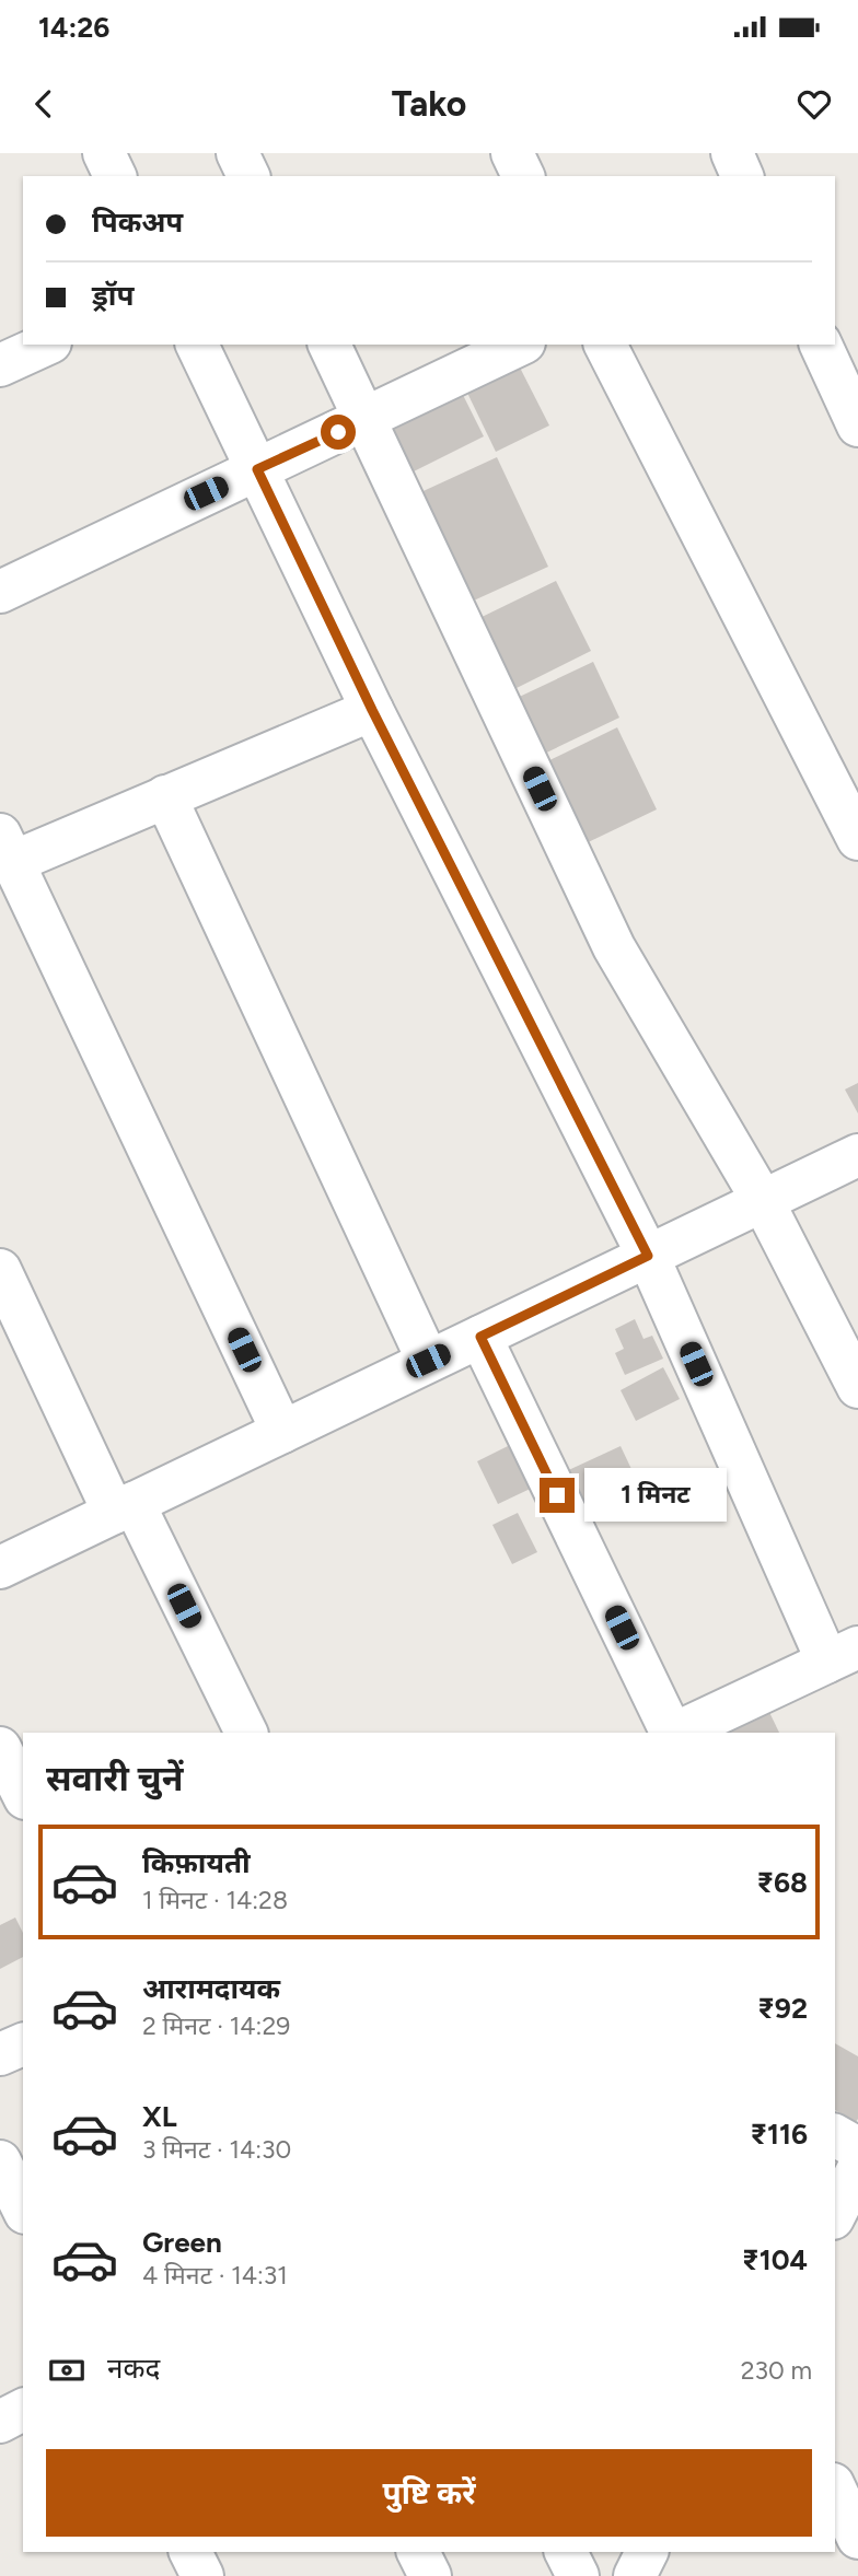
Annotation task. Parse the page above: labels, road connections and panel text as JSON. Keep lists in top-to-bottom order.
{
  "page": {
    "status": "14:26",
    "header": "Tako",
    "banner": ["पिकअप", "ड्रॉप"],
    "bubble": "1 मिनट",
    "heading": "सवारी चुनें",
    "list": [
      {
        "name": "किफ़ायती",
        "note": "1 मिनट · 14:28",
        "value": "₹68"
      },
      {
        "name": "आरामदायक",
        "note": "2 मिनट · 14:29",
        "value": "₹92"
      },
      {
        "name": "XL",
        "note": "3 मिनट · 14:30",
        "value": "₹116"
      },
      {
        "name": "Green",
        "note": "4 मिनट · 14:31",
        "value": "₹104"
      }
    ],
    "pay": ["नकद", "230 m"],
    "buttons": "पुष्टि करें"
  }
}
